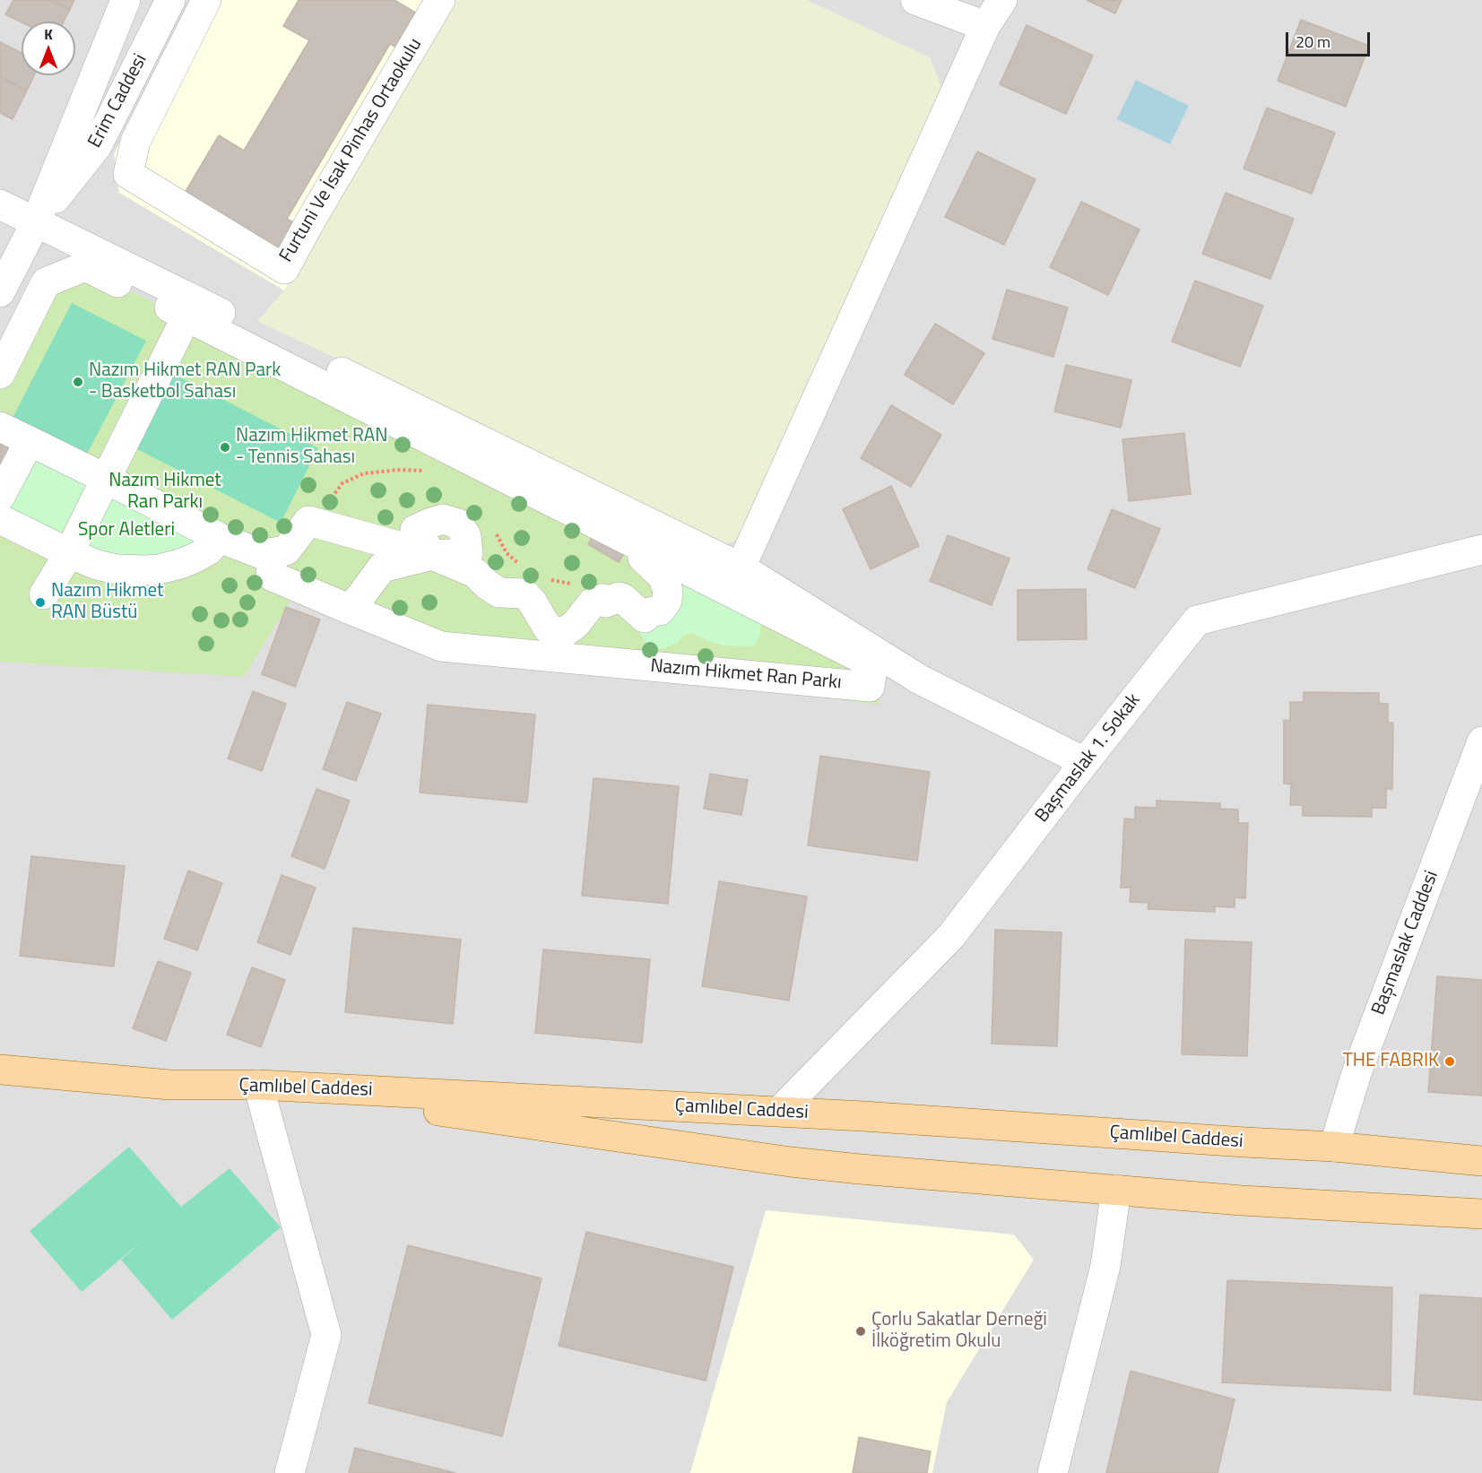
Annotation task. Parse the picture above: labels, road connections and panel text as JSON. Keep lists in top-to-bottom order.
{
  "streets": {
    "main road": ["Çamlıbel Caddesi"],
    "street": [
      "Erim Caddesi",
      "Furtuni Ve İsak Pinhas Ortaokulu",
      "Nazım Hikmet Ran Parkı",
      "Başmaslak 1. Sokak",
      "Başmaslak Caddesi"
    ]
  },
  "crossings": [
    ["Başmaslak 1. Sokak", "Çamlıbel Caddesi"],
    ["Başmaslak Caddesi", "Çamlıbel Caddesi"]
  ],
  "parks": ["Nazım Hikmet Ran Parkı", "Spor Aletleri"],
  "places": [
    "Nazım Hikmet RAN Park - Basketbol Sahası",
    "Nazım Hikmet RAN - Tennis Sahası",
    "Nazım Hikmet RAN Büstü",
    "THE FABRIK",
    "Çorlu Sakatlar Derneği İlköğretim Okulu"
  ],
  "scale_bar": "20 m",
  "north": "top"
}
